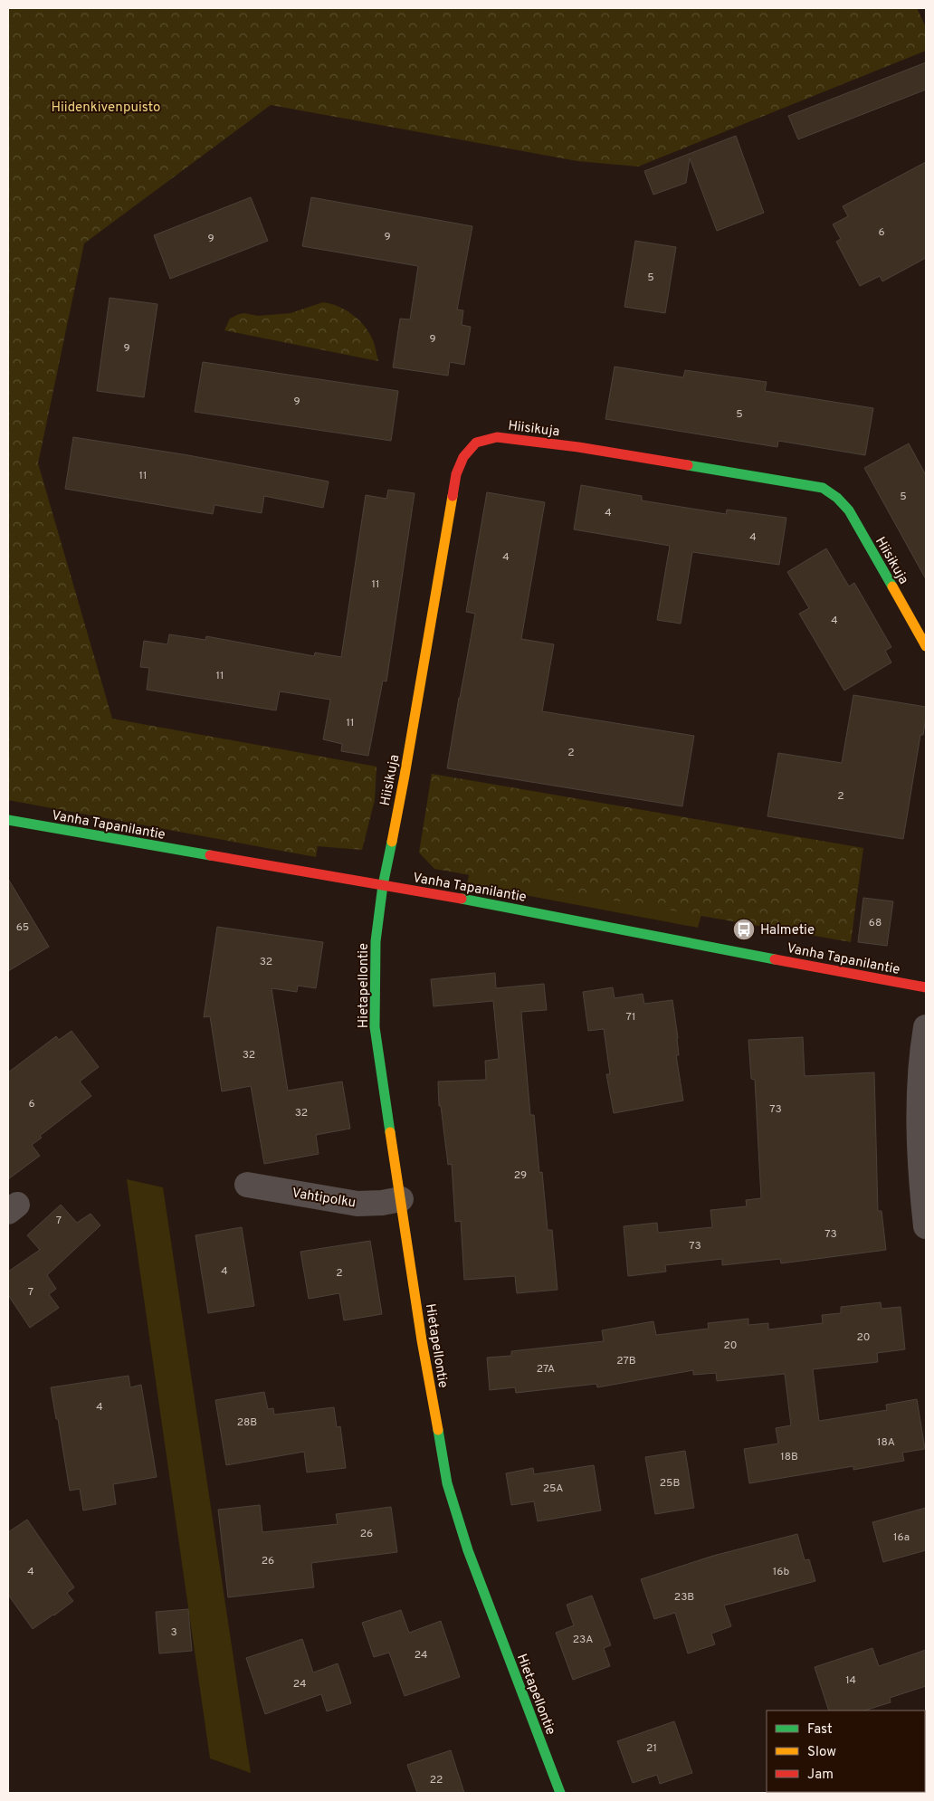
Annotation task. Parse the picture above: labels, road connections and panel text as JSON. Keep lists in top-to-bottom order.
{
  "streets": {
    "street": [
      "Hiisikuja",
      "Vanha Tapanilantie",
      "Hietapellontie",
      "Vahtipolku"
    ]
  },
  "crossings": [
    ["Hiisikuja", "Vanha Tapanilantie"],
    ["Hiisikuja", "Hietapellontie"],
    ["Vanha Tapanilantie", "Hietapellontie"],
    ["Hietapellontie", "Vahtipolku"]
  ],
  "parks": ["Hiidenkivenpuisto"],
  "places": {
    "bus stop": ["Halmetie"]
  },
  "house_numbers": [
    "6",
    "9",
    "9",
    "5",
    "9",
    "9",
    "9",
    "5",
    "11",
    "5",
    "4",
    "4",
    "4",
    "11",
    "4",
    "11",
    "11",
    "2",
    "2",
    "68",
    "65",
    "32",
    "71",
    "32",
    "6",
    "73",
    "32",
    "29",
    "7",
    "73",
    "73",
    "4",
    "2",
    "7",
    "20",
    "20",
    "27B",
    "27A",
    "4",
    "28B",
    "18A",
    "18B",
    "25B",
    "25A",
    "26",
    "16a",
    "26",
    "4",
    "16b",
    "23B",
    "3",
    "23A",
    "24",
    "14",
    "24",
    "21",
    "22"
  ],
  "legend": ["Fast", "Slow", "Jam"]
}
